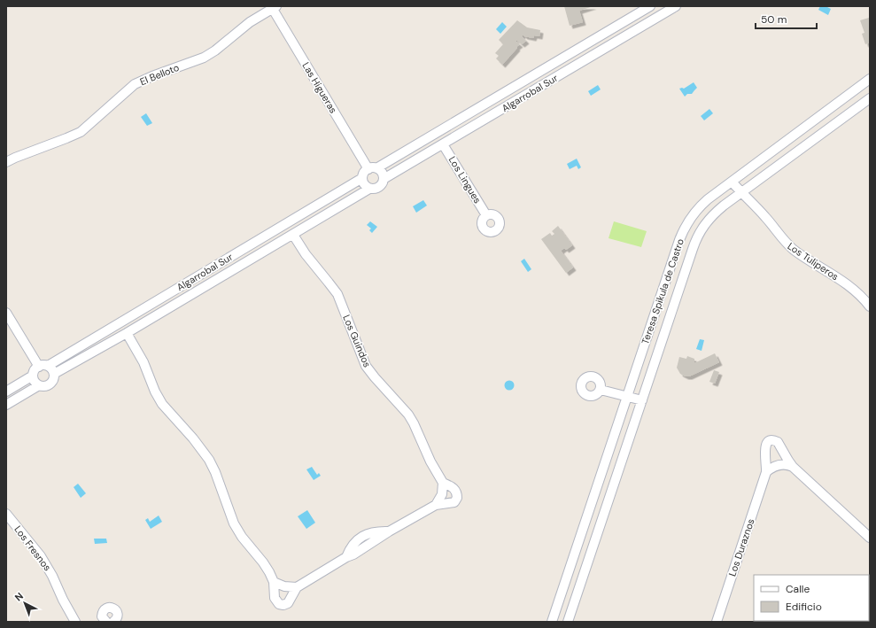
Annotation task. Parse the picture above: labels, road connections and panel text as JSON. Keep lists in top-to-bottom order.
{
  "streets": {
    "street": [
      "El Belloto",
      "Las Higueras",
      "Algarrobal Sur",
      "Los Lingues",
      "Los Tuliperos",
      "Teresa Spikula de Castro",
      "Los Guindos",
      "Los Duraznos",
      "Los Fresnos"
    ]
  },
  "crossings": [
    ["El Belloto", "Las Higueras"],
    ["Las Higueras", "Algarrobal Sur"],
    ["Algarrobal Sur", "Los Lingues"],
    ["Algarrobal Sur", "Los Guindos"],
    ["Los Tuliperos", "Teresa Spikula de Castro"]
  ],
  "legend": ["Calle", "Edificio"],
  "scale_bar": "50 m",
  "north": "top left"
}
